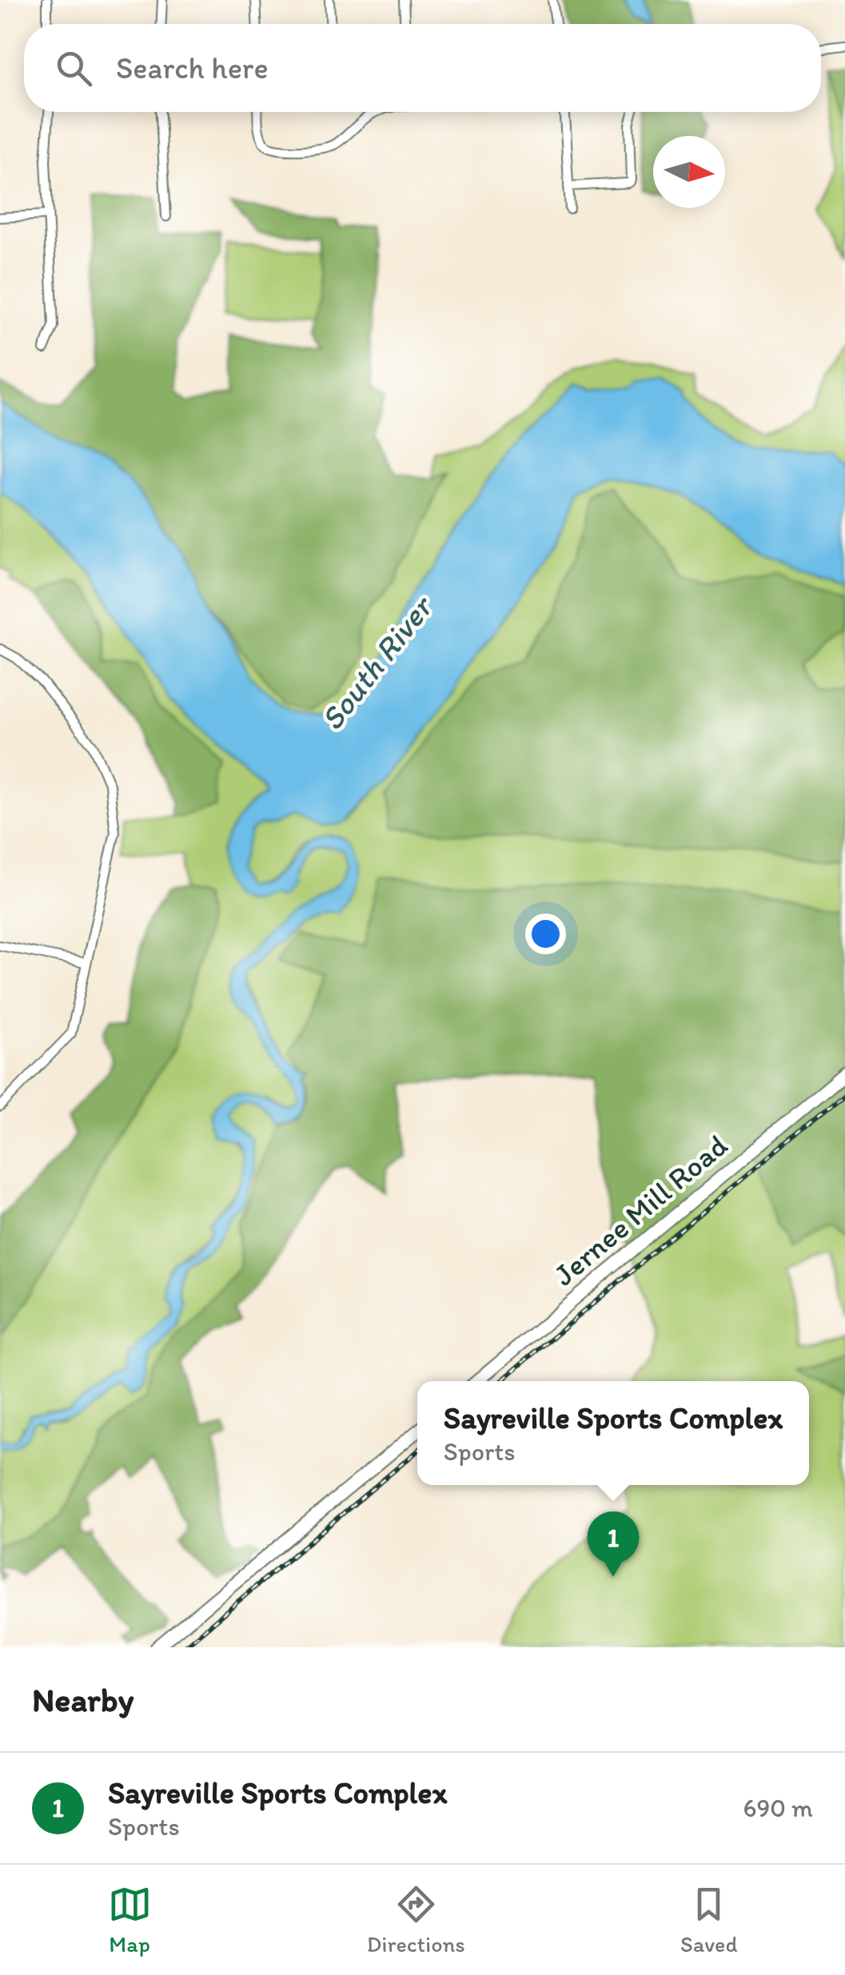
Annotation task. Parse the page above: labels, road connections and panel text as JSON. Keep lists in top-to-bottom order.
{
  "streets": {
    "street": ["Jernee Mill Road"]
  },
  "water": ["South River"],
  "north": "right",
  "page": {
    "search": "Search here",
    "popup": ["Sayreville Sports Complex", "Sports"],
    "pins": "1",
    "heading": "Nearby",
    "list": [
      {
        "mark": "1",
        "name": "Sayreville Sports Complex",
        "note": "Sports",
        "value": "690 m"
      }
    ],
    "nav": ["Map", "Directions", "Saved"]
  }
}
